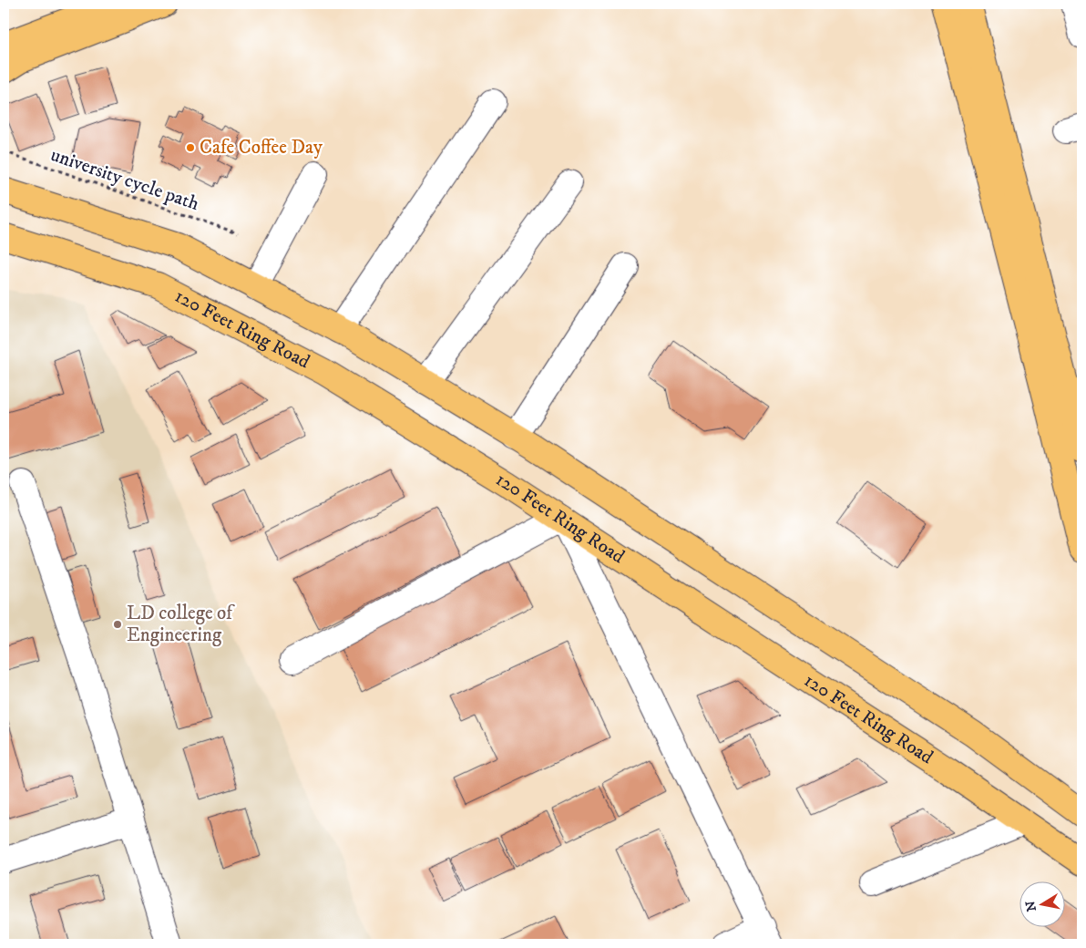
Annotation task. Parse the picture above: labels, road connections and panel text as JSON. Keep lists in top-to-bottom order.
{
  "streets": {
    "main road": ["120 Feet Ring Road"],
    "path": ["university cycle path"]
  },
  "places": ["Cafe Coffee Day", "LD college of Engineering"],
  "north": "left"
}
